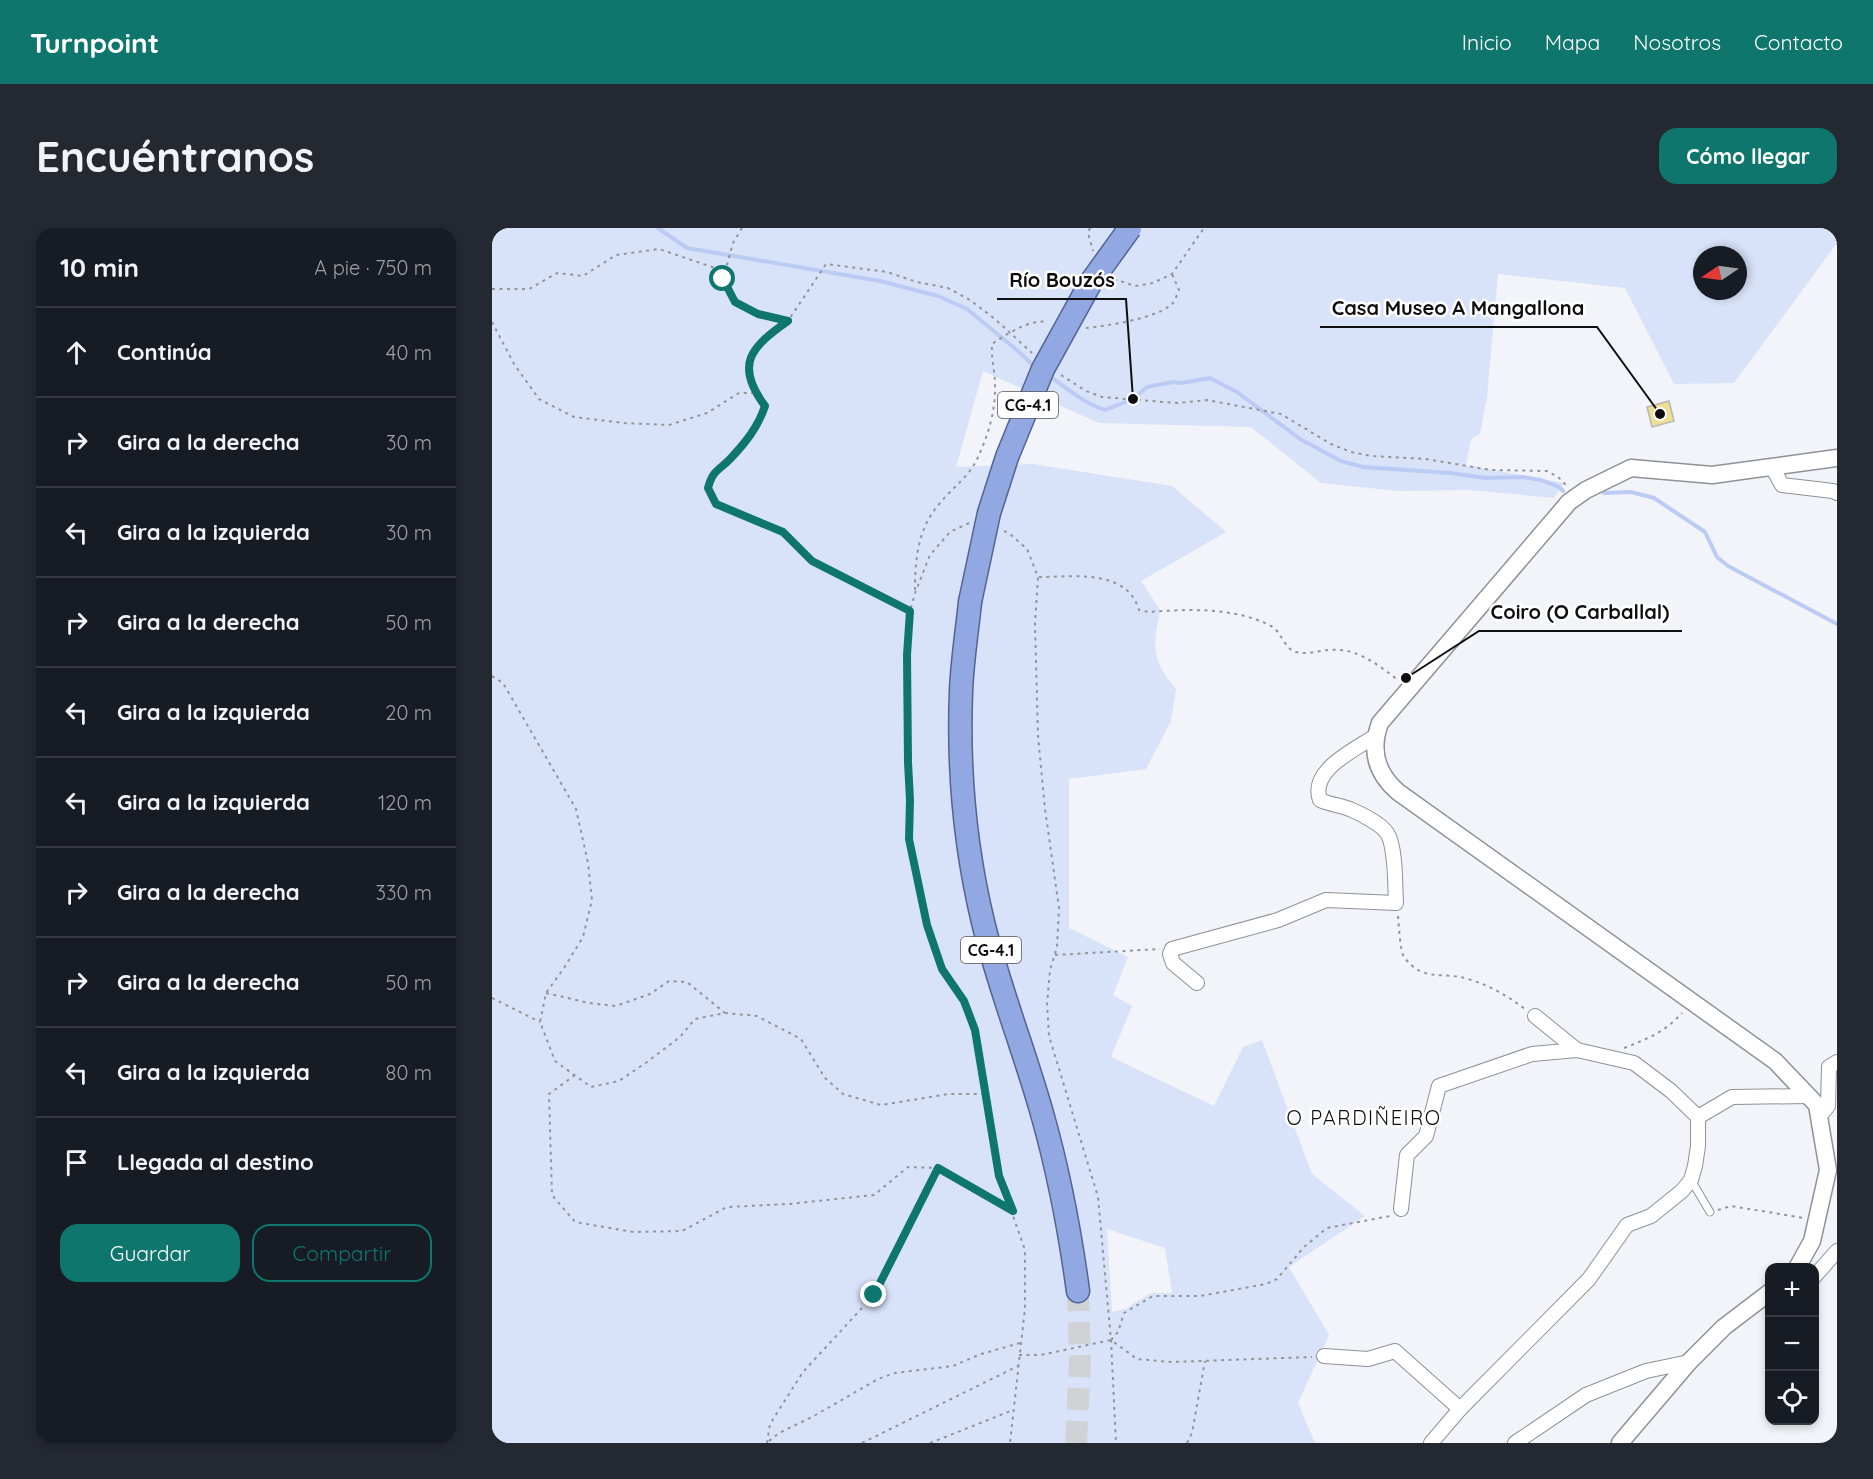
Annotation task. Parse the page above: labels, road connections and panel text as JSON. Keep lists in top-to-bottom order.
{
  "streets": {
    "highway": ["CG-4.1"]
  },
  "districts": ["O PARDIÑEIRO"],
  "places": ["Río Bouzós", "Casa Museo A Mangallona", "Coiro (O Carballal)"],
  "north": "left",
  "page": {
    "header": "Turnpoint",
    "nav": [
      "Inicio",
      "Mapa",
      "Nosotros",
      "Contacto"
    ],
    "buttons": [
      "Cómo llegar",
      ["Guardar", "Compartir"]
    ],
    "title": "Encuéntranos",
    "heading": ["10 min", "A pie · 750 m"],
    "list": [
      ["Continúa", "40 m"],
      ["Gira a la derecha", "30 m"],
      ["Gira a la izquierda", "30 m"],
      ["Gira a la derecha", "50 m"],
      ["Gira a la izquierda", "20 m"],
      ["Gira a la izquierda", "120 m"],
      ["Gira a la derecha", "330 m"],
      ["Gira a la derecha", "50 m"],
      ["Gira a la izquierda", "80 m"],
      "Llegada al destino"
    ],
    "map_buttons": ["+", "−"]
  }
}
